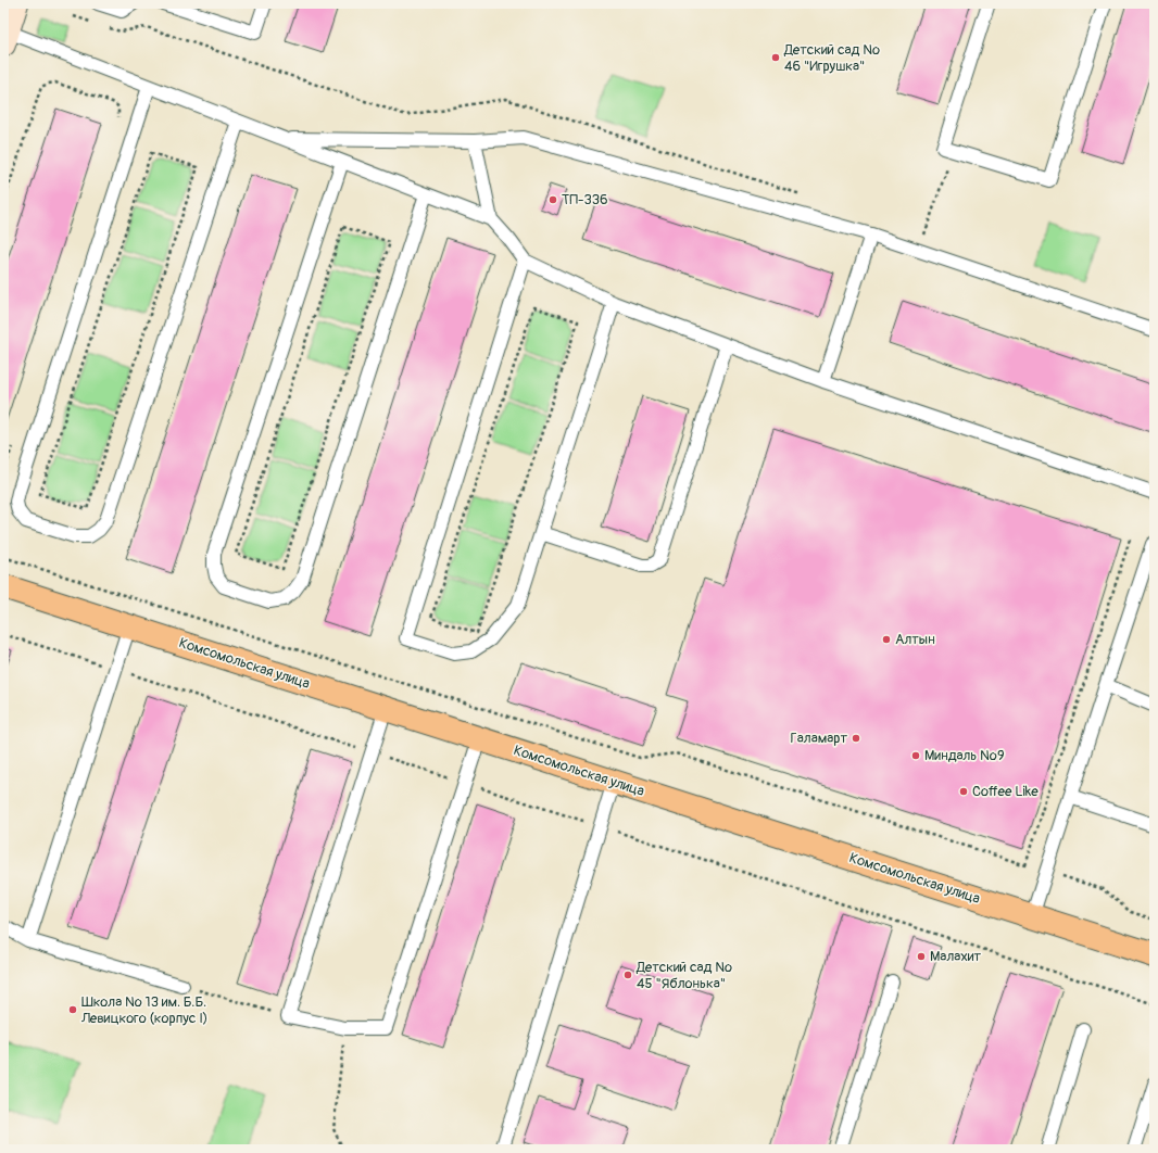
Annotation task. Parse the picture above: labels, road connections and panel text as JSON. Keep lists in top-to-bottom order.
{
  "streets": {
    "main road": ["Комсомольская улица"]
  },
  "places": [
    "Детский сад № 46 \"Игрушка\"",
    "ТП-336",
    "Алтын",
    "Галамарт",
    "Миндаль №9",
    "Coffee Like",
    "Малахит",
    "Детский сад № 45 \"Яблонька\"",
    "Школа № 13 им. Б.Б. Левицкого (корпус I)"
  ]
}
